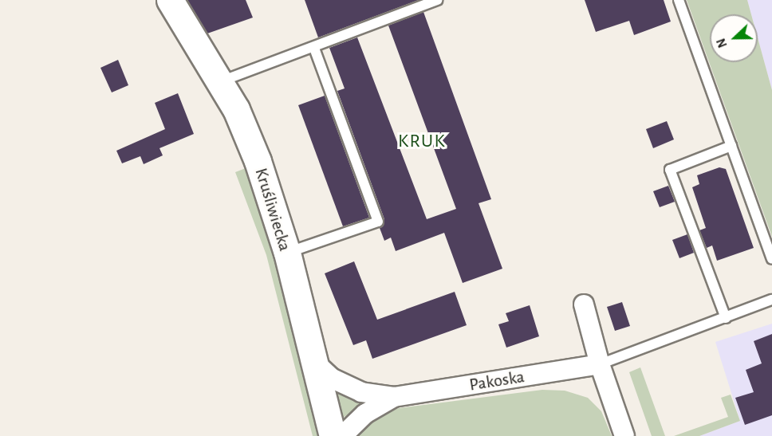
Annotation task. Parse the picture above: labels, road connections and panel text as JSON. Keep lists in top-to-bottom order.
{
  "streets": {
    "main road": ["Kruśliwiecka"],
    "street": ["Pakoska"]
  },
  "crossings": [
    ["Kruśliwiecka", "Pakoska"]
  ],
  "districts": ["KRUK"],
  "north": "left"
}
